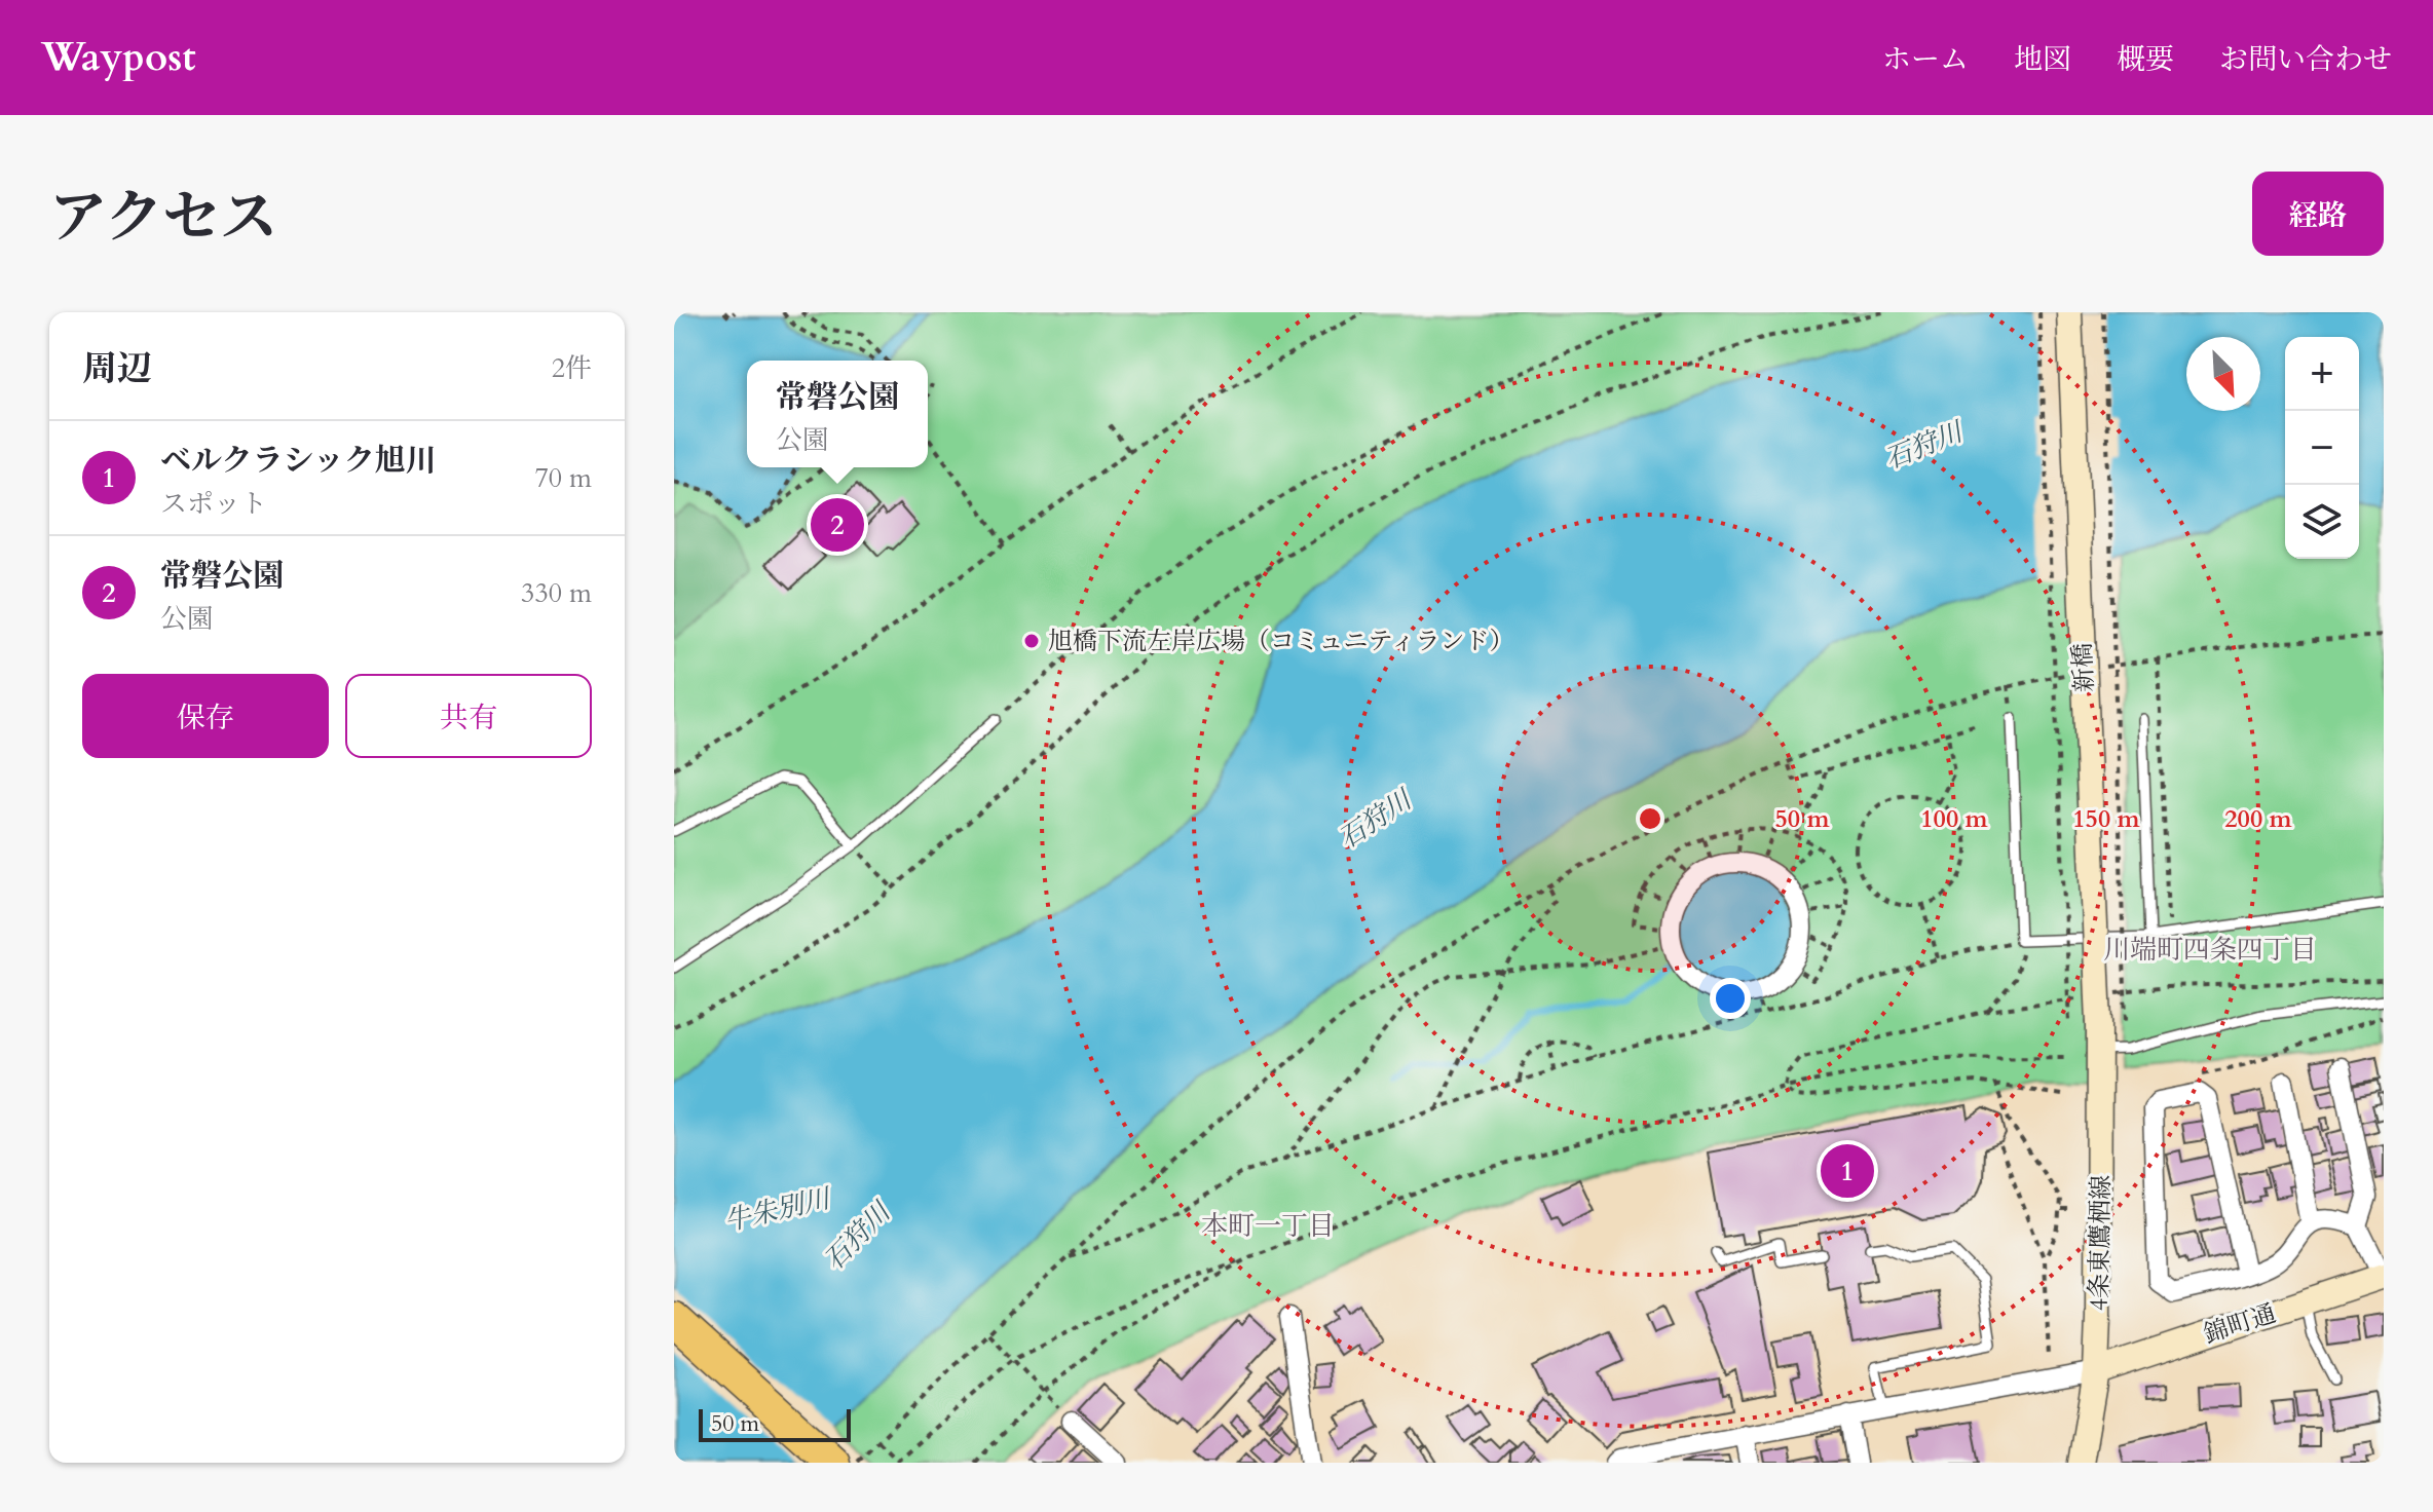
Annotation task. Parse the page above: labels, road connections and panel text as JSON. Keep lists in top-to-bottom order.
{
  "streets": {
    "street": ["新橋", "4条東鷹栖線", "錦町通"]
  },
  "crossings": [
    ["新橋", "4条東鷹栖線"],
    ["4条東鷹栖線", "錦町通"]
  ],
  "districts": ["川端町四条四丁目", "本町一丁目"],
  "water": ["石狩川", "牛朱別川"],
  "places": ["旭橋下流左岸広場（コミュニティランド）"],
  "scale_bar": "50 m",
  "north": "bottom right",
  "page": {
    "header": "Waypost",
    "nav": [
      "ホーム",
      "地図",
      "概要",
      "お問い合わせ"
    ],
    "title": "アクセス",
    "buttons": [
      "経路",
      ["保存", "共有"]
    ],
    "heading": ["周辺", "2件"],
    "map_buttons": ["+", "−"],
    "popup": ["常磐公園", "公園"],
    "list": [
      {
        "mark": "1",
        "name": "ベルクラシック旭川",
        "note": "スポット",
        "value": "70 m"
      },
      {
        "mark": "2",
        "name": "常磐公園",
        "note": "公園",
        "value": "330 m"
      }
    ],
    "pins": ["2", "1"],
    "scale": "50 m"
  },
  "rings": [
    "50 m",
    "100 m",
    "150 m",
    "200 m"
  ]
}
